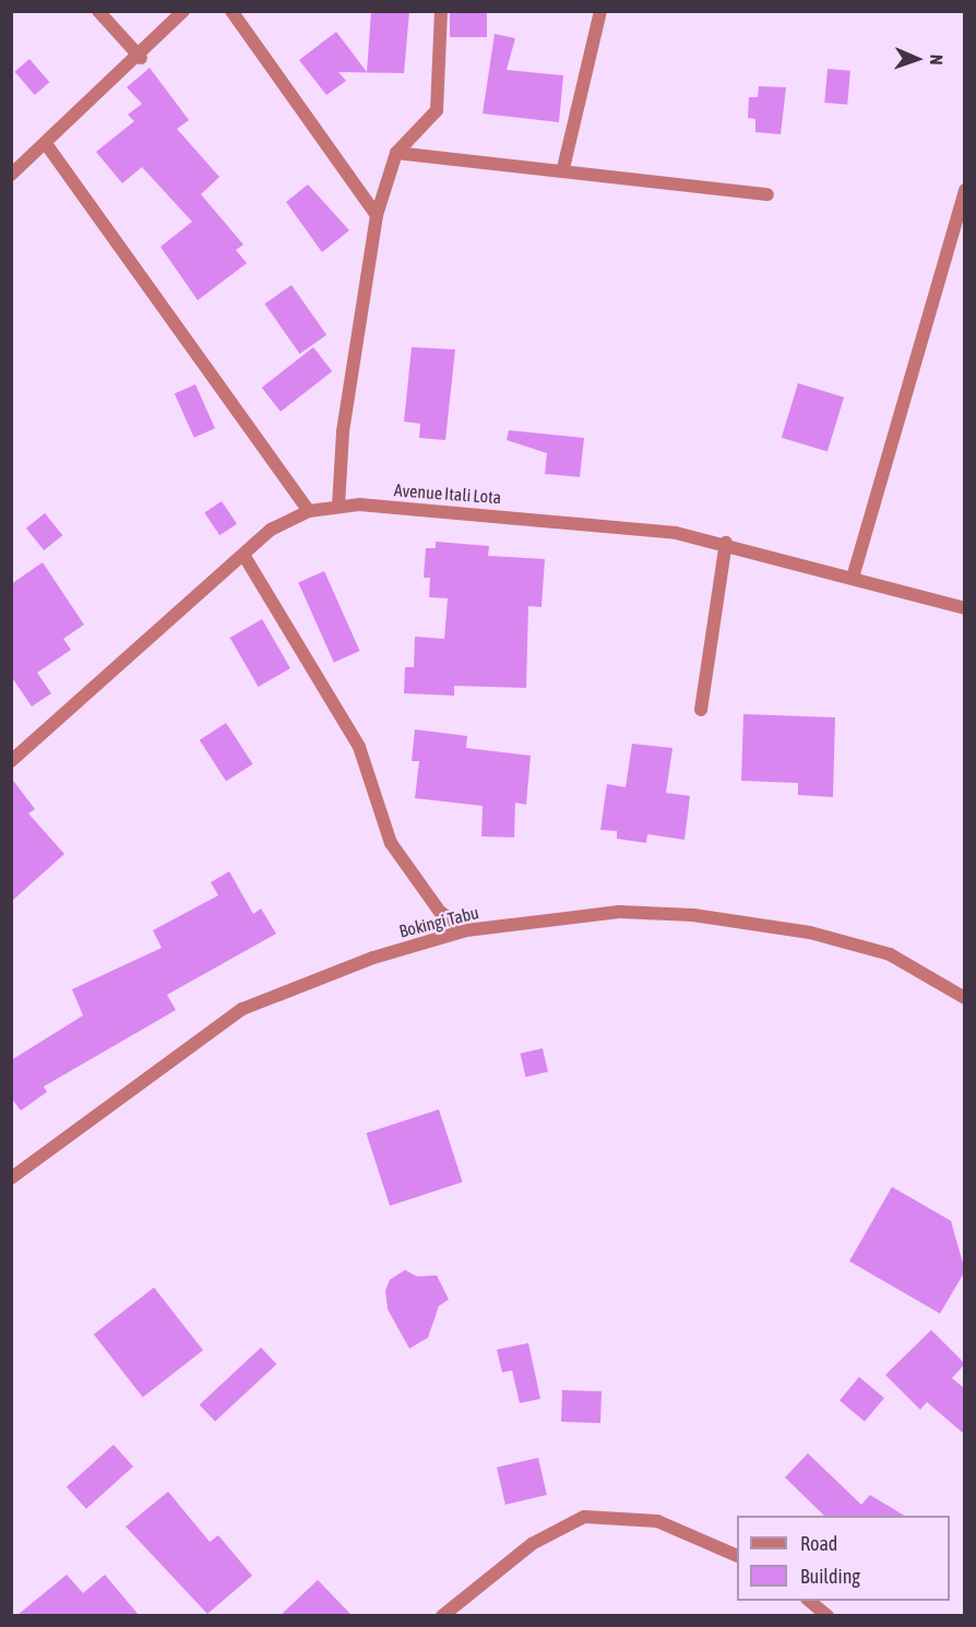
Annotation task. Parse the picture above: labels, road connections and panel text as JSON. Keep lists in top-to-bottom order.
{
  "streets": {
    "street": ["Avenue Itali Lota", "Bokingi Tabu"]
  },
  "legend": ["Road", "Building"],
  "north": "right"
}
